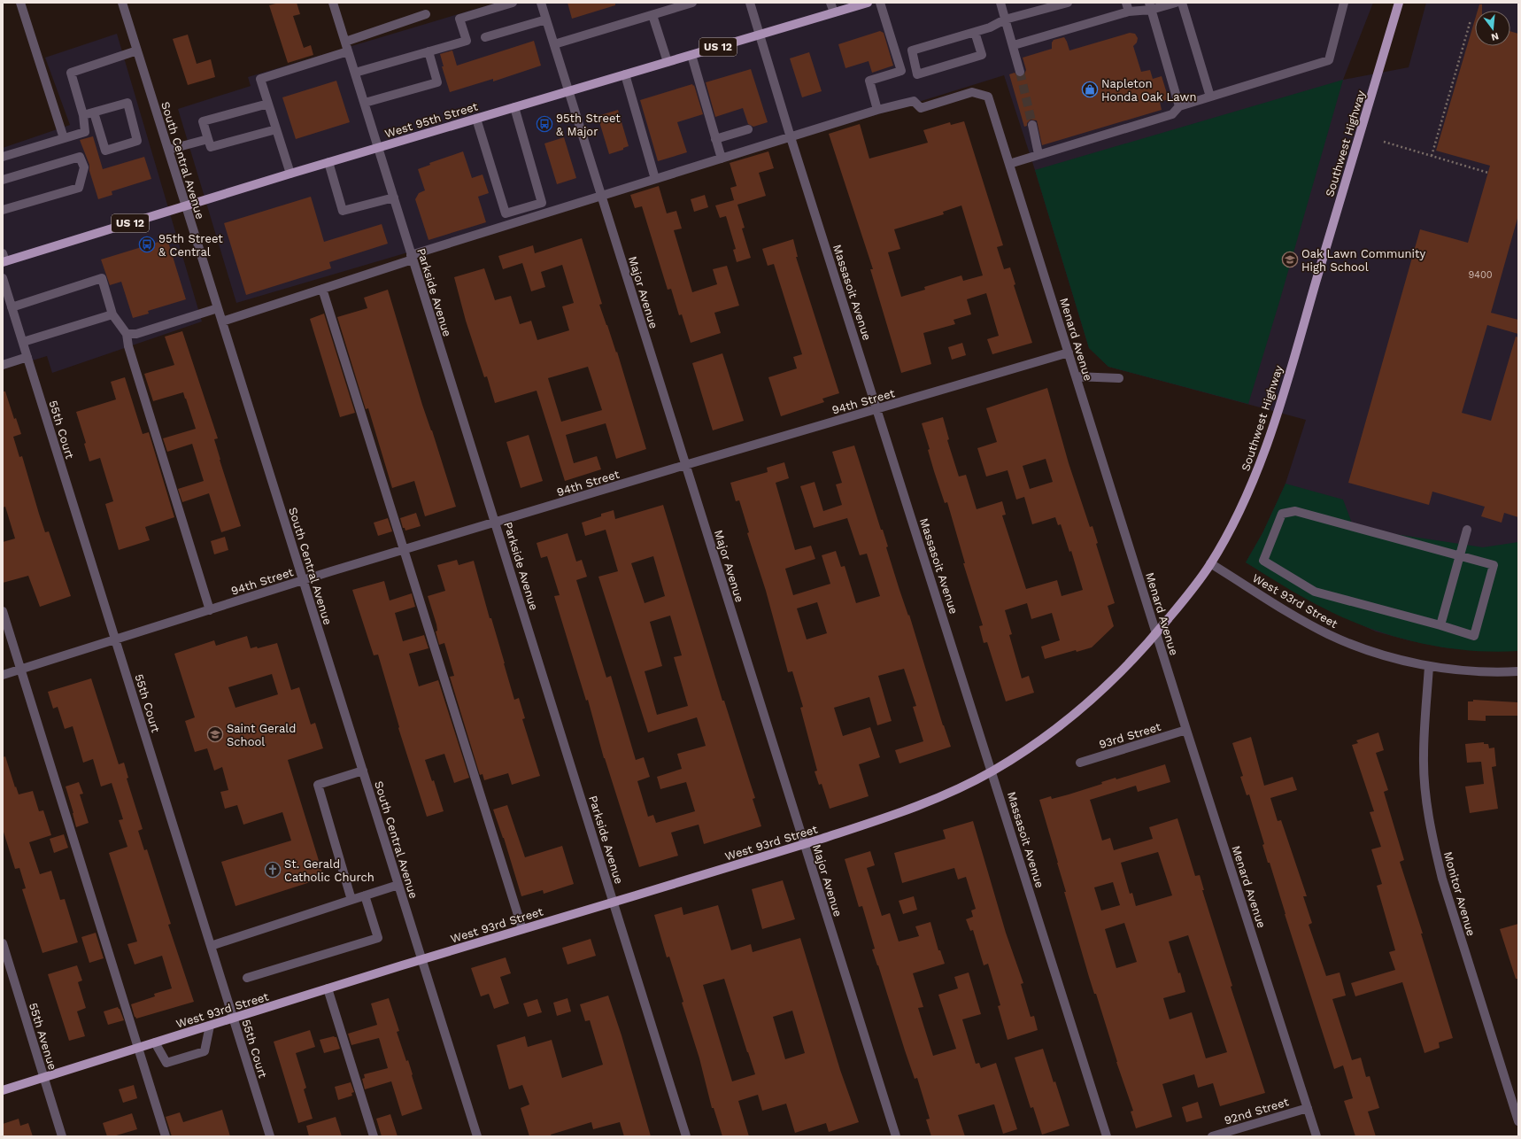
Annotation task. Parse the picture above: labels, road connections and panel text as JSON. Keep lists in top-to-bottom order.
{
  "streets": {
    "main road": [
      "US 12",
      "West 95th Street",
      "Southwest Highway",
      "West 93rd Street"
    ],
    "street": [
      "South Central Avenue",
      "Parkside Avenue",
      "Major Avenue",
      "Massasoit Avenue",
      "Menard Avenue",
      "94th Street",
      "55th Court",
      "93rd Street",
      "Monitor Avenue",
      "55th Avenue",
      "92nd Street"
    ]
  },
  "crossings": [
    ["West 95th Street", "South Central Avenue"],
    ["West 95th Street", "Parkside Avenue"],
    ["West 95th Street", "Major Avenue"],
    ["West 95th Street", "Massasoit Avenue"],
    ["Southwest Highway", "Massasoit Avenue"],
    ["Southwest Highway", "Menard Avenue"],
    ["Southwest Highway", "West 93rd Street"],
    ["South Central Avenue", "94th Street"],
    ["South Central Avenue", "West 93rd Street"],
    ["Parkside Avenue", "94th Street"],
    ["Parkside Avenue", "West 93rd Street"],
    ["Major Avenue", "94th Street"],
    ["Major Avenue", "West 93rd Street"],
    ["Massasoit Avenue", "94th Street"],
    ["Massasoit Avenue", "West 93rd Street"],
    ["Menard Avenue", "94th Street"],
    ["Menard Avenue", "93rd Street"],
    ["Menard Avenue", "92nd Street"],
    ["94th Street", "55th Court"],
    ["55th Court", "West 93rd Street"],
    ["West 93rd Street", "Monitor Avenue"],
    ["West 93rd Street", "55th Avenue"]
  ],
  "places": {
    "shop": ["Napleton Honda Oak Lawn"],
    "bus stop": ["95th Street & Major", "95th Street & Central"],
    "school or university": ["Oak Lawn Community High School", "Saint Gerald School"],
    "church": ["St. Gerald Catholic Church"]
  },
  "house_numbers": ["9400"],
  "north": "bottom"
}
